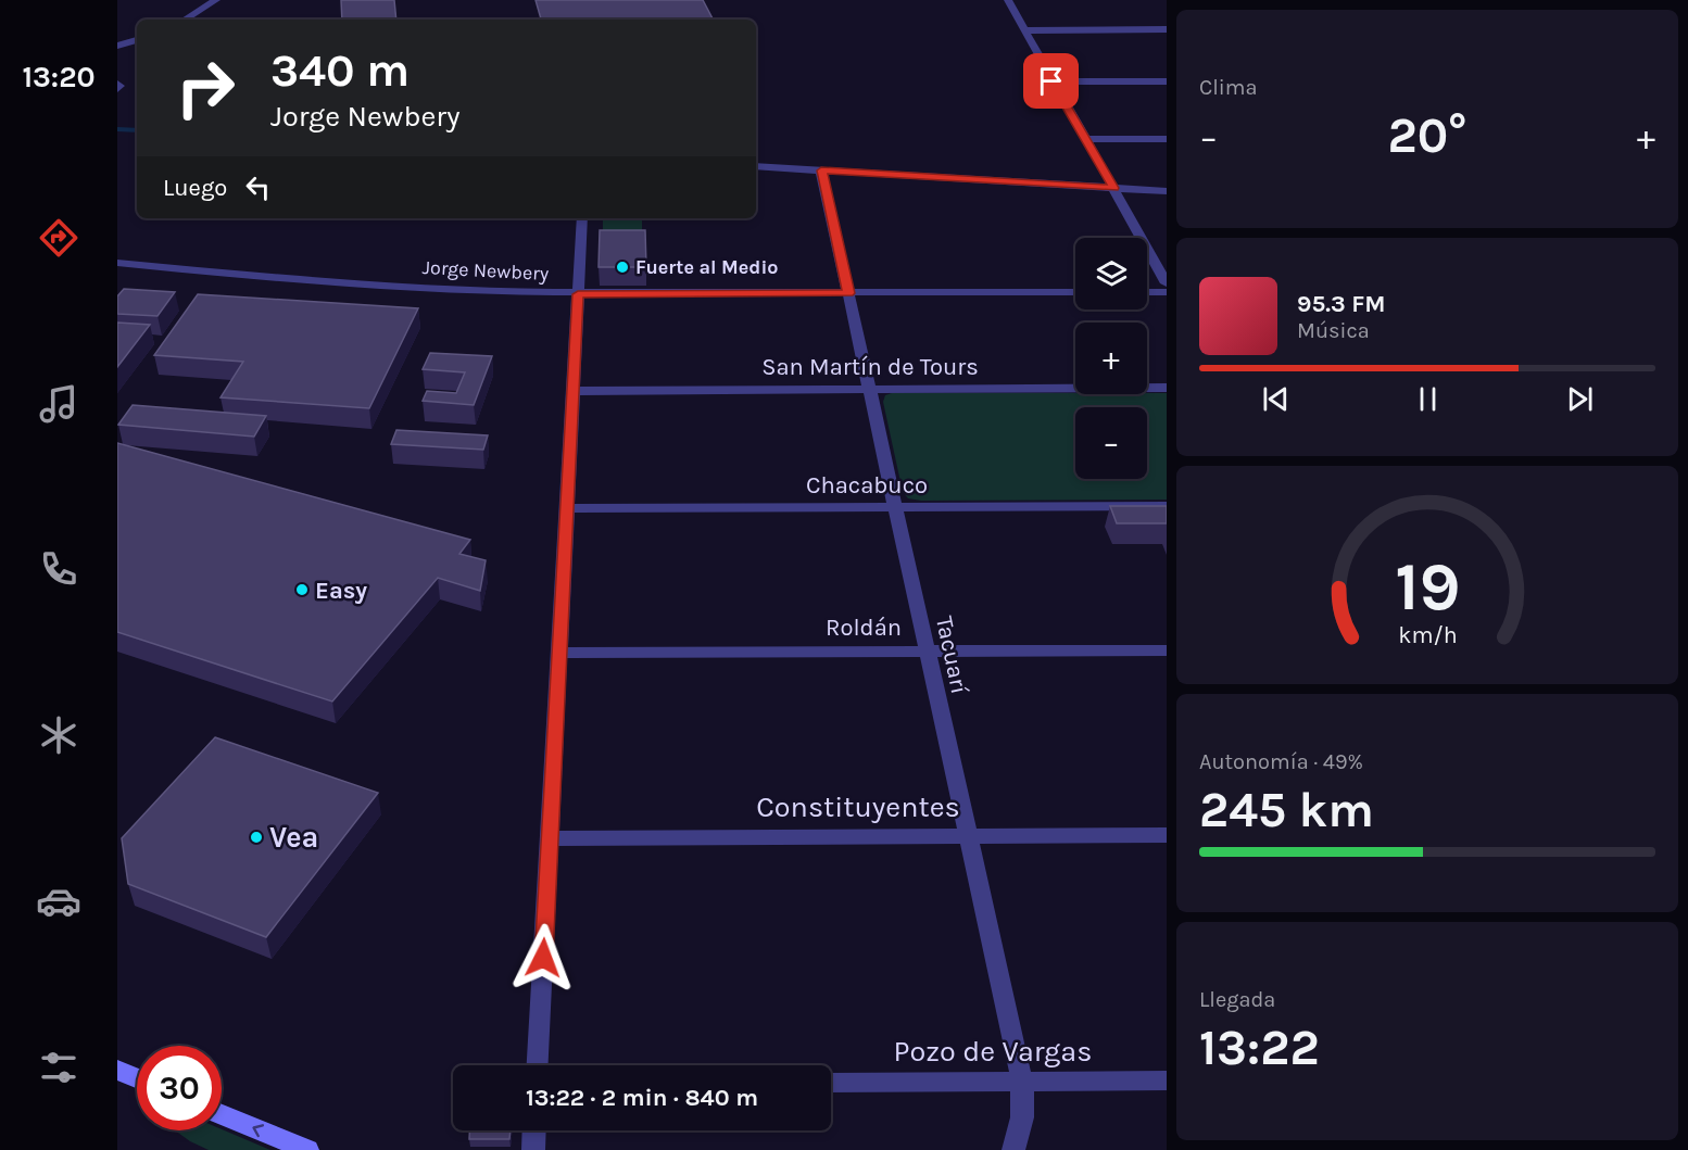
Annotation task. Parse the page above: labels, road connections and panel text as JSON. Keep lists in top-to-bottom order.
{
  "streets": {
    "street": [
      "Jorge Newbery",
      "San Martín de Tours",
      "Chacabuco",
      "Roldán",
      "Tacuarí",
      "Constituyentes",
      "Pozo de Vargas"
    ]
  },
  "crossings": [
    ["Jorge Newbery", "Tacuarí"],
    ["San Martín de Tours", "Tacuarí"],
    ["Chacabuco", "Tacuarí"],
    ["Roldán", "Tacuarí"],
    ["Tacuarí", "Constituyentes"],
    ["Tacuarí", "Pozo de Vargas"]
  ],
  "places": ["Fuerte al Medio", "Easy", "Vea"],
  "page": {
    "tabs": "13:20",
    "tile": [
      "Clima",
      ["Autonomía · 49%", "245 km"],
      ["Llegada", "13:22"]
    ],
    "turn": ["340 m", "Jorge Newbery"],
    "heat": ["−", "20°", "+"],
    "then": "Luego",
    "map_buttons": ["+", "−"],
    "song": ["95.3 FM", "Música"],
    "limit": "30",
    "trip": "13:22 · 2 min · 840 m",
    "gauge": ["19", "km/h"]
  }
}
